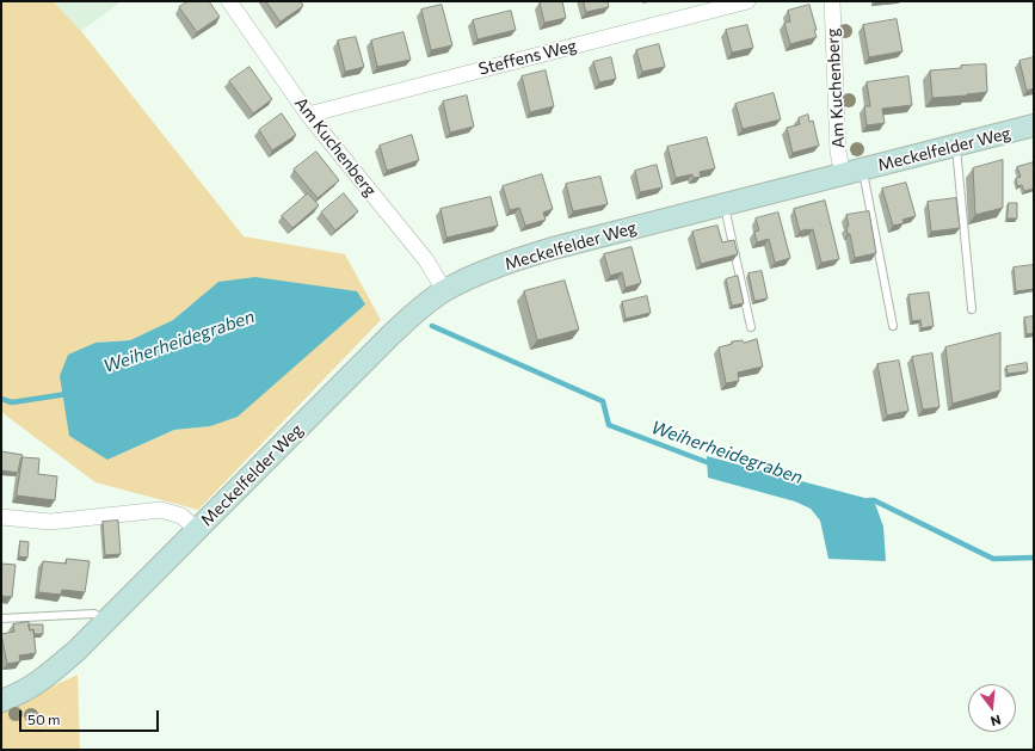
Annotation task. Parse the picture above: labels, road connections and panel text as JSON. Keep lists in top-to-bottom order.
{
  "streets": {
    "main road": ["Meckelfelder Weg"],
    "street": ["Steffens Weg", "Am Kuchenberg"]
  },
  "crossings": [
    ["Steffens Weg", "Am Kuchenberg"],
    ["Am Kuchenberg", "Meckelfelder Weg"]
  ],
  "water": ["Weiherheidegraben"],
  "scale_bar": "50 m",
  "north": "bottom"
}
